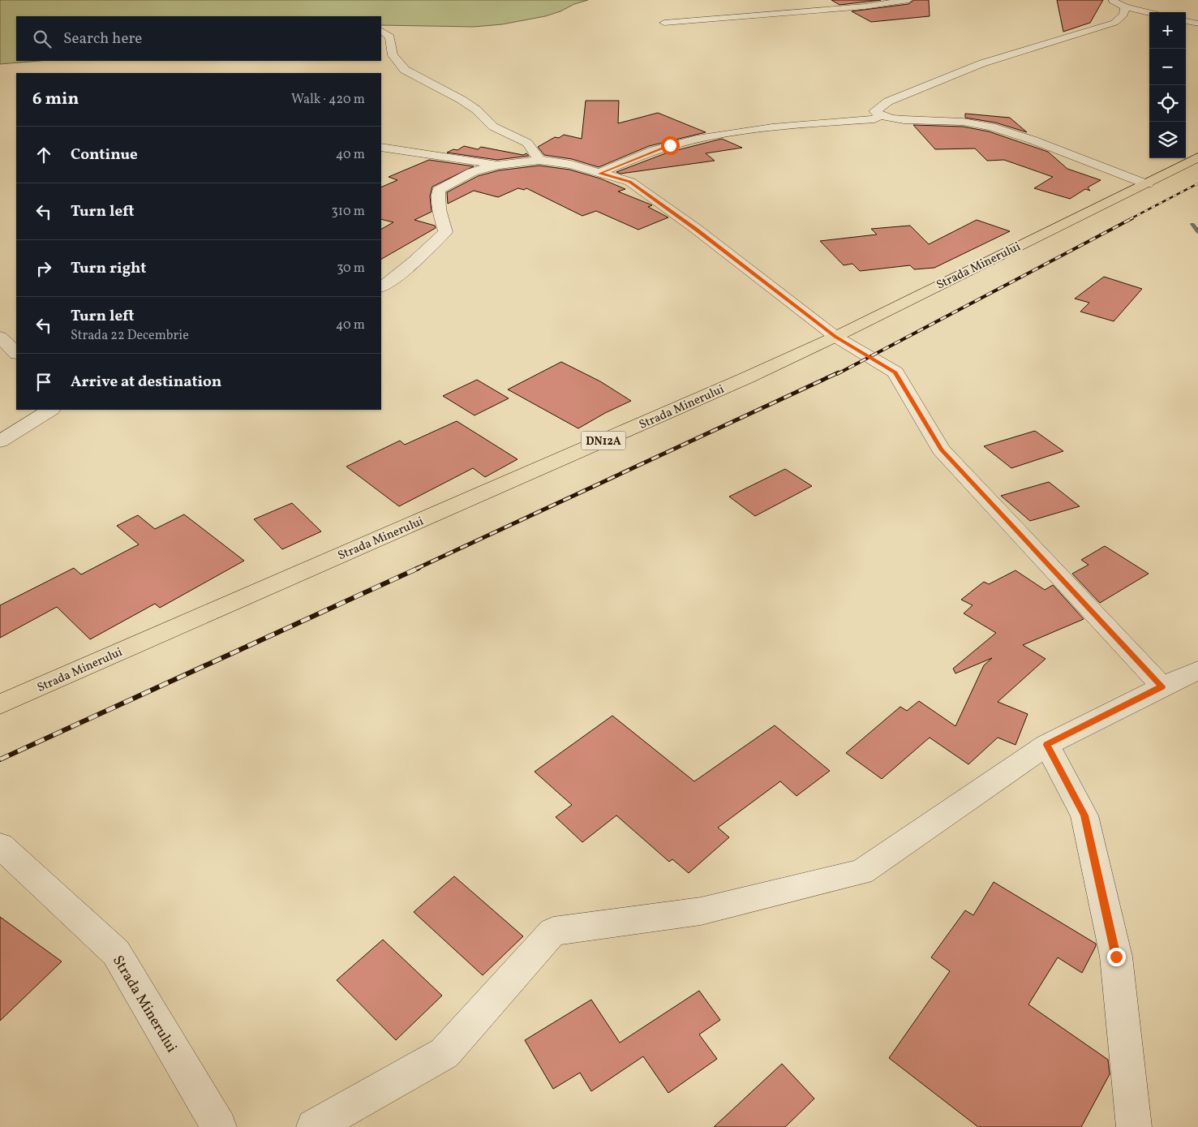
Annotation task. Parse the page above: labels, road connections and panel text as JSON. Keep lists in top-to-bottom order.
{
  "streets": {
    "main road": ["Strada Minerului", "DN12A"]
  },
  "page": {
    "map_buttons": ["+", "−"],
    "search": "Search here",
    "heading": ["6 min", "Walk · 420 m"],
    "list": [
      ["Continue", "40 m"],
      ["Turn left", "310 m"],
      ["Turn right", "30 m"],
      ["Turn left", "Strada 22 Decembrie", "40 m"],
      "Arrive at destination"
    ]
  }
}
